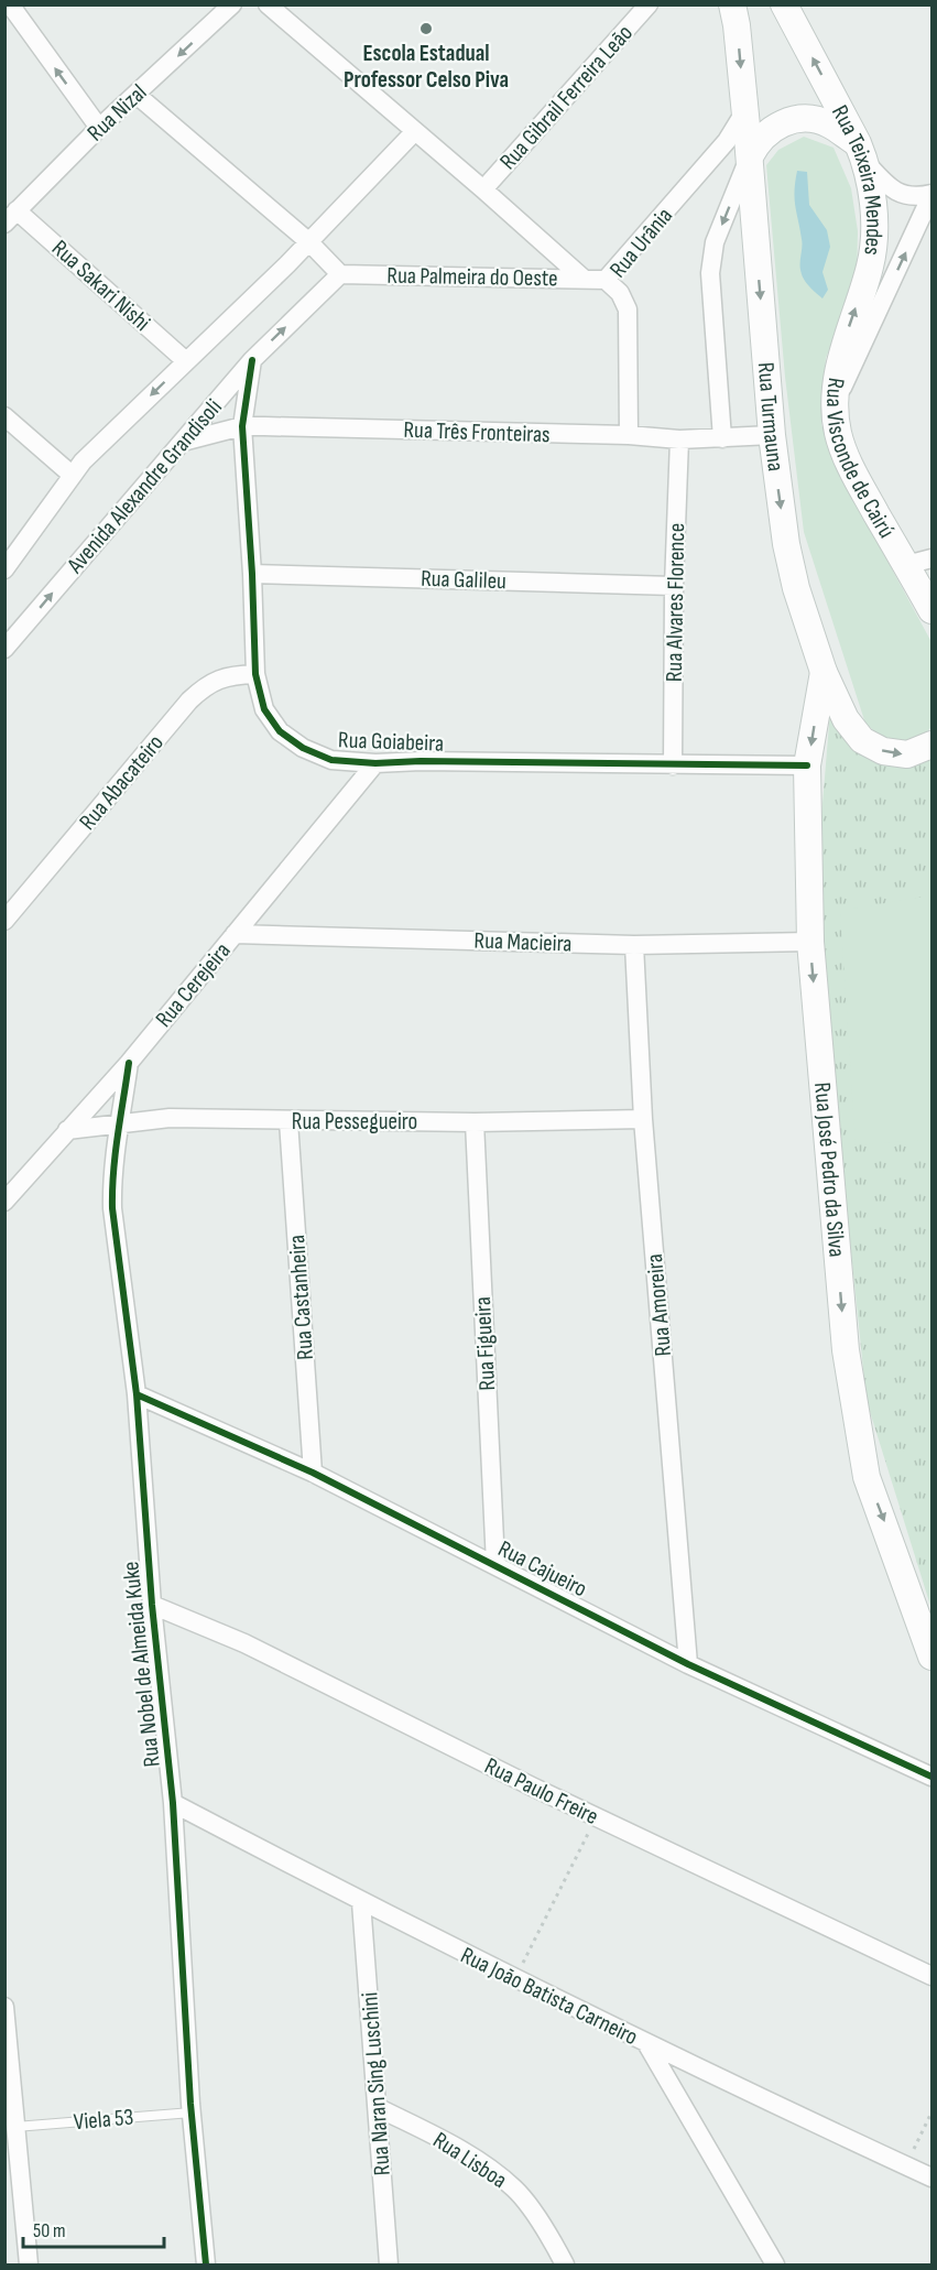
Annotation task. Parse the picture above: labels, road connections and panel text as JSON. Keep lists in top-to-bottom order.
{
  "streets": {
    "main road": [
      "Rua Teixeira Mendes",
      "Rua Turmauna",
      "Rua Visconde de Cairú",
      "Rua José Pedro da Silva"
    ],
    "street": [
      "Rua Gibrail Ferreira Leão",
      "Rua Nizal",
      "Rua Urânia",
      "Rua Palmeira do Oeste",
      "Rua Sakari Nishi",
      "Rua Três Fronteiras",
      "Avenida Alexandre Grandisoli",
      "Rua Galileu",
      "Rua Alvares Florence",
      "Rua Goiabeira",
      "Rua Abacateiro",
      "Rua Macieira",
      "Rua Cerejeira",
      "Rua Pessegueiro",
      "Rua Castanheira",
      "Rua Amoreira",
      "Rua Figueira",
      "Rua Cajueiro",
      "Rua Nobel de Almeida Kuke",
      "Rua Paulo Freire",
      "Rua João Batista Carneiro",
      "Rua Naran Sing Luschini",
      "Rua Lisboa"
    ],
    "lane": ["Viela 53"]
  },
  "crossings": [
    ["Rua Nizal", "Rua Sakari Nishi"],
    ["Rua Teixeira Mendes", "Rua Visconde de Cairú"],
    ["Rua Urânia", "Rua Palmeira do Oeste"],
    ["Rua Urânia", "Rua Turmauna"],
    ["Rua Urânia", "Rua Três Fronteiras"],
    ["Rua Palmeira do Oeste", "Avenida Alexandre Grandisoli"],
    ["Rua Turmauna", "Rua Três Fronteiras"],
    ["Rua Turmauna", "Rua José Pedro da Silva"],
    ["Rua Três Fronteiras", "Avenida Alexandre Grandisoli"],
    ["Rua Três Fronteiras", "Rua Alvares Florence"],
    ["Rua Três Fronteiras", "Rua Goiabeira"],
    ["Avenida Alexandre Grandisoli", "Rua Goiabeira"],
    ["Rua Galileu", "Rua Alvares Florence"],
    ["Rua Galileu", "Rua Goiabeira"],
    ["Rua Alvares Florence", "Rua Goiabeira"],
    ["Rua Goiabeira", "Rua Abacateiro"],
    ["Rua Goiabeira", "Rua Cerejeira"],
    ["Rua Goiabeira", "Rua José Pedro da Silva"],
    ["Rua Macieira", "Rua Cerejeira"],
    ["Rua Macieira", "Rua José Pedro da Silva"],
    ["Rua Macieira", "Rua Amoreira"],
    ["Rua Cerejeira", "Rua Pessegueiro"],
    ["Rua Cerejeira", "Rua Nobel de Almeida Kuke"],
    ["Rua Pessegueiro", "Rua Castanheira"],
    ["Rua Pessegueiro", "Rua Amoreira"],
    ["Rua Pessegueiro", "Rua Figueira"],
    ["Rua Pessegueiro", "Rua Nobel de Almeida Kuke"],
    ["Rua Castanheira", "Rua Cajueiro"],
    ["Rua Amoreira", "Rua Cajueiro"],
    ["Rua Figueira", "Rua Cajueiro"],
    ["Rua Cajueiro", "Rua Nobel de Almeida Kuke"],
    ["Rua Nobel de Almeida Kuke", "Rua Paulo Freire"],
    ["Rua Nobel de Almeida Kuke", "Rua João Batista Carneiro"],
    ["Rua Nobel de Almeida Kuke", "Viela 53"],
    ["Rua João Batista Carneiro", "Rua Naran Sing Luschini"],
    ["Rua Naran Sing Luschini", "Rua Lisboa"]
  ],
  "one_way": [
    "Rua Nizal",
    "Rua Teixeira Mendes",
    "Rua Turmauna",
    "Rua Visconde de Cairú",
    "Rua José Pedro da Silva"
  ],
  "places": ["Escola Estadual Professor Celso Piva"],
  "scale_bar": "50 m"
}
